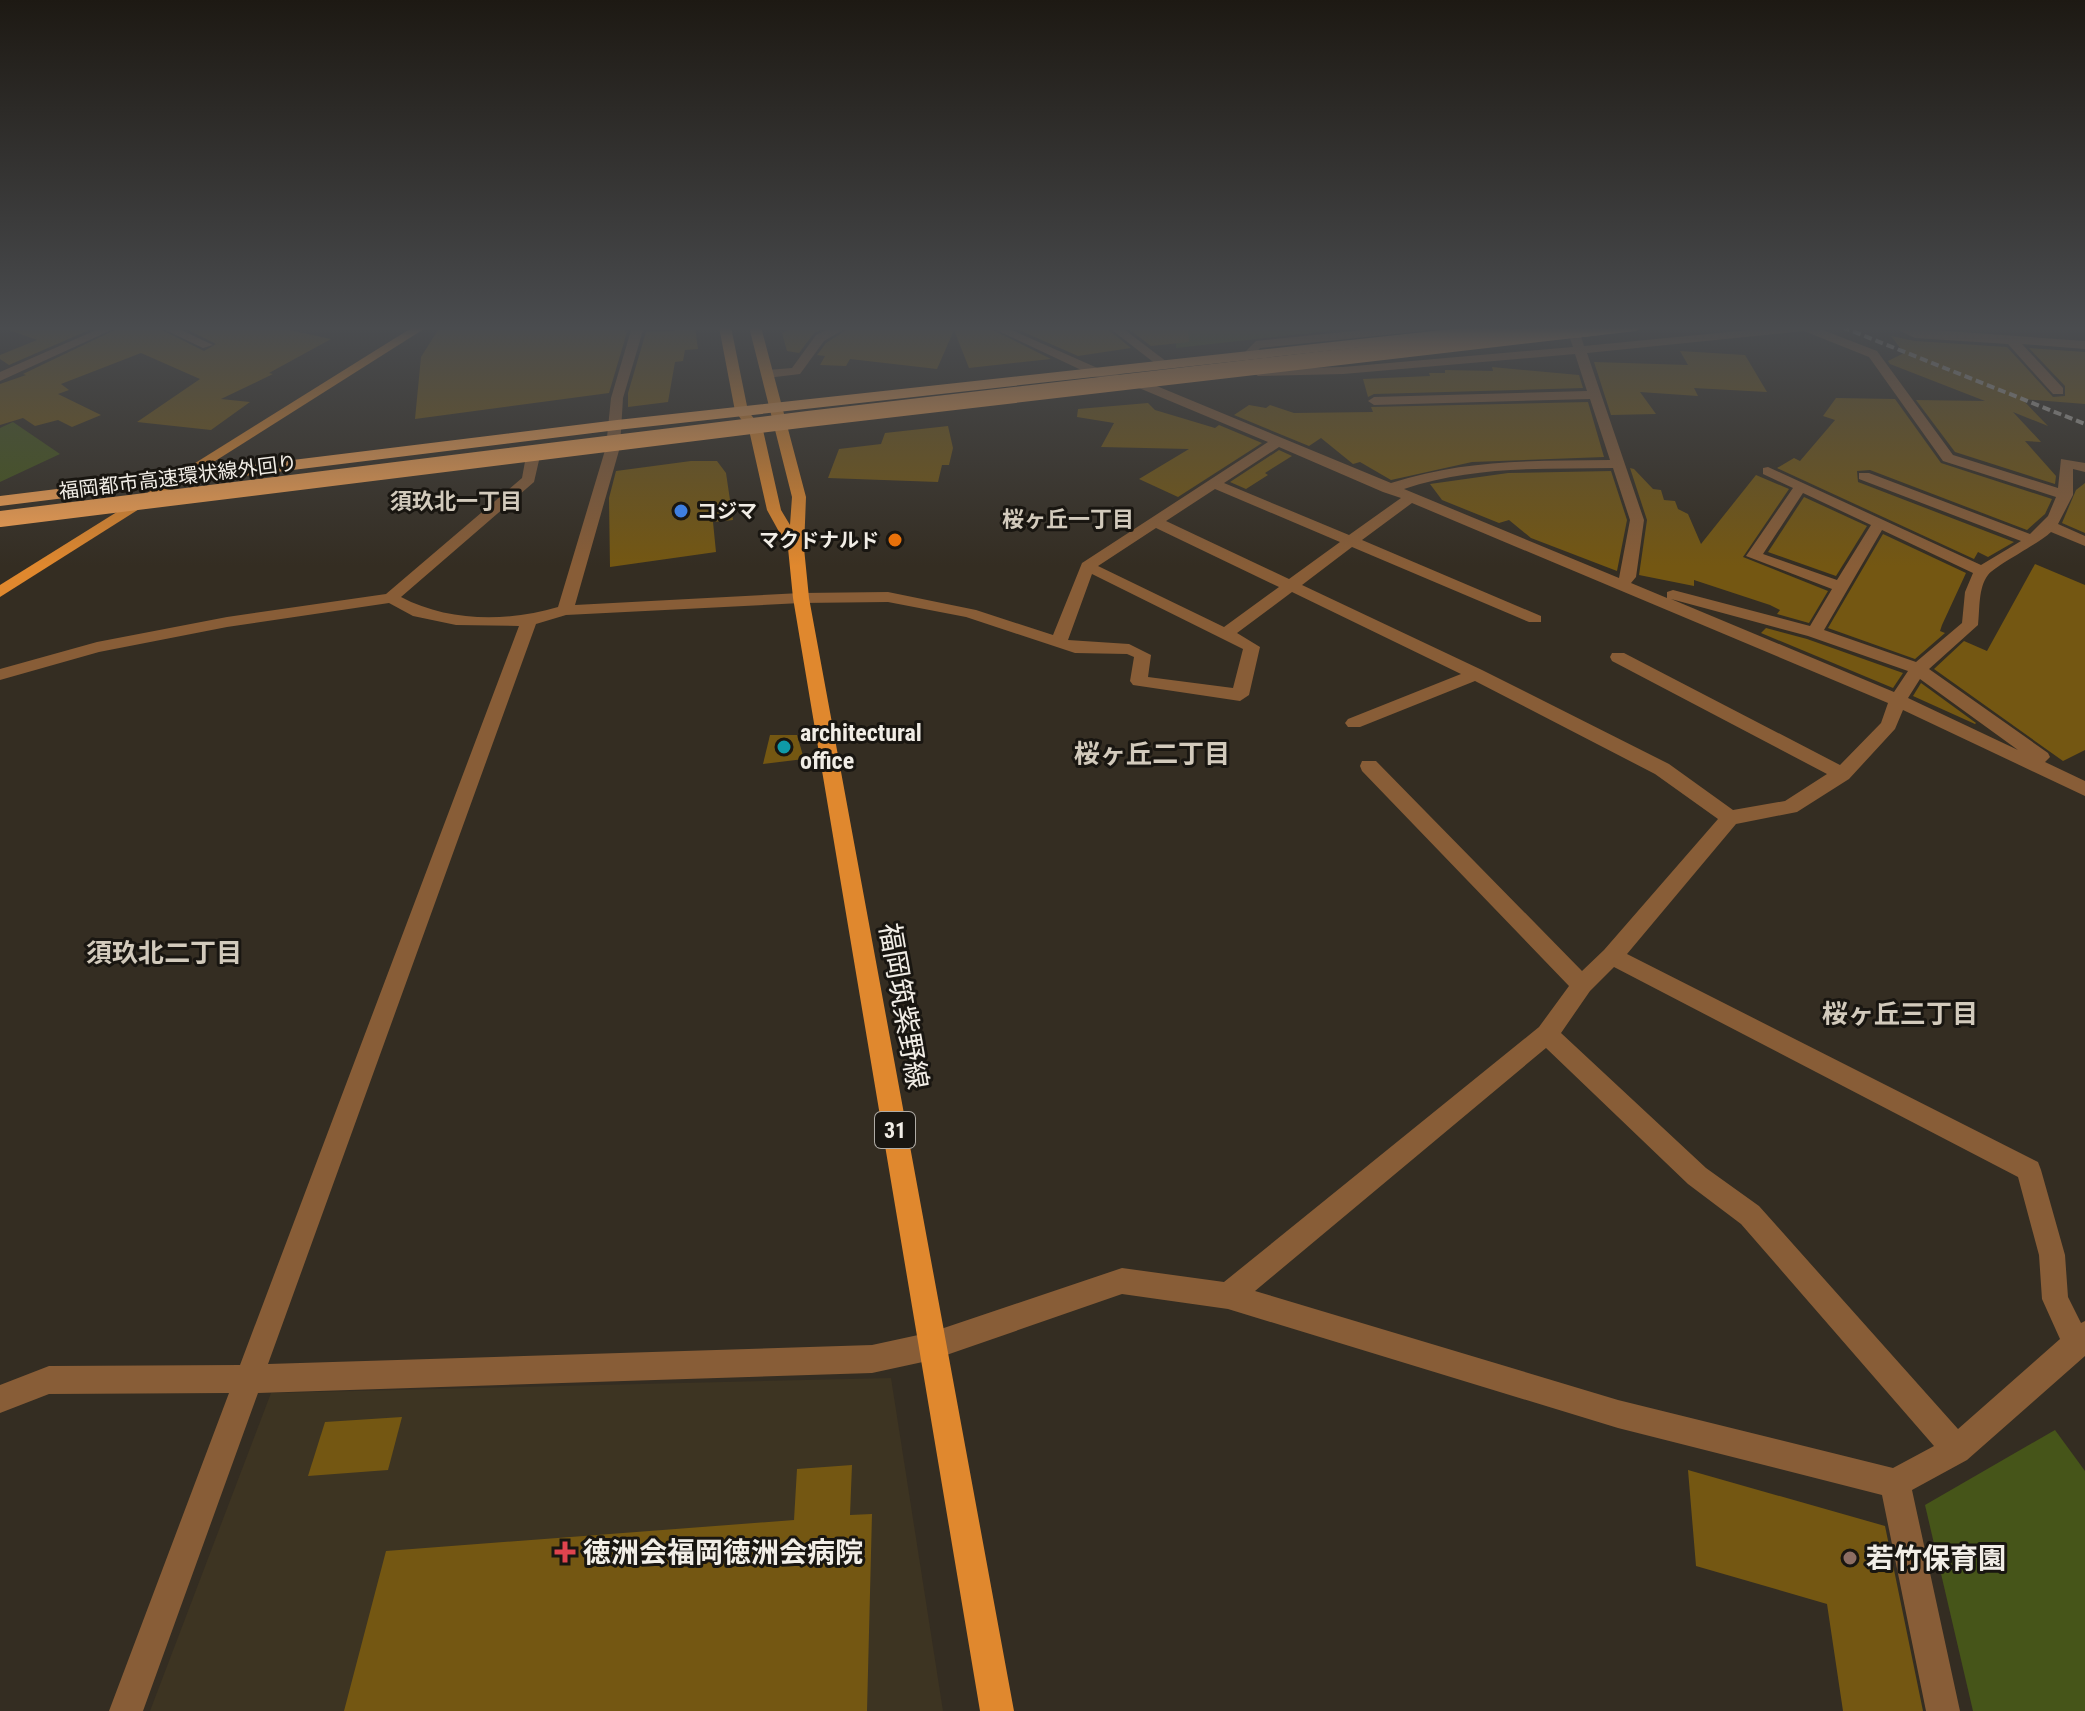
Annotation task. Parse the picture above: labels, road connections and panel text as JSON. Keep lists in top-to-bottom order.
{
  "streets": {
    "highway": ["福岡都市高速環状線外回り"],
    "main road": ["福岡筑紫野線", "31"]
  },
  "districts": [
    "須玖北一丁目",
    "桜ヶ丘一丁目",
    "桜ヶ丘二丁目",
    "須玖北二丁目",
    "桜ヶ丘三丁目"
  ],
  "places": {
    "other": [
      "コジマ",
      "マクドナルド",
      "architectural office",
      "若竹保育園"
    ],
    "health": ["徳洲会福岡徳洲会病院"]
  }
}
